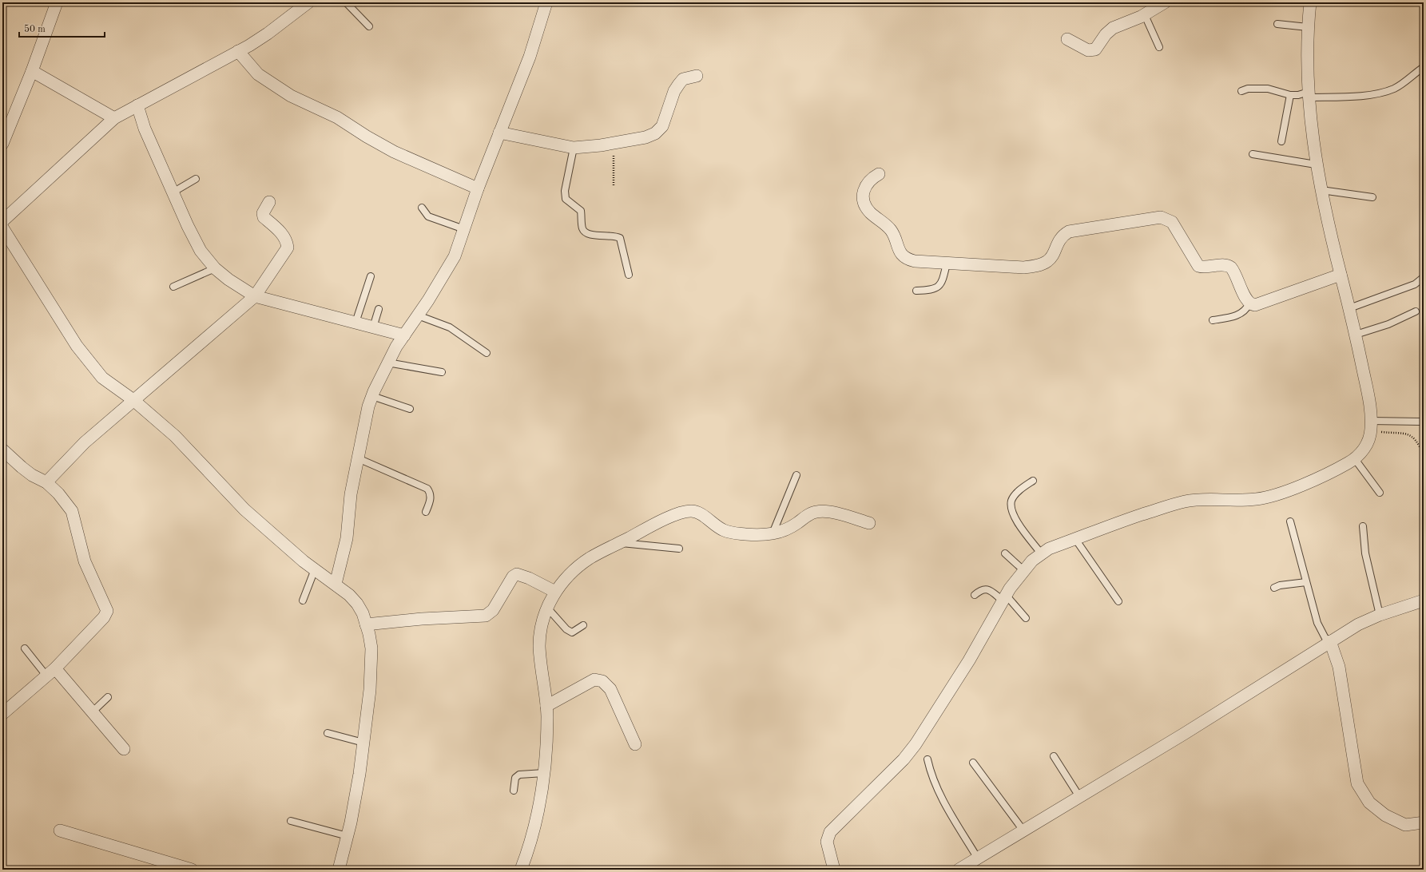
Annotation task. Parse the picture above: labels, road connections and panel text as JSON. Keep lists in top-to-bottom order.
{
  "scale_bar": "50 m"
}
